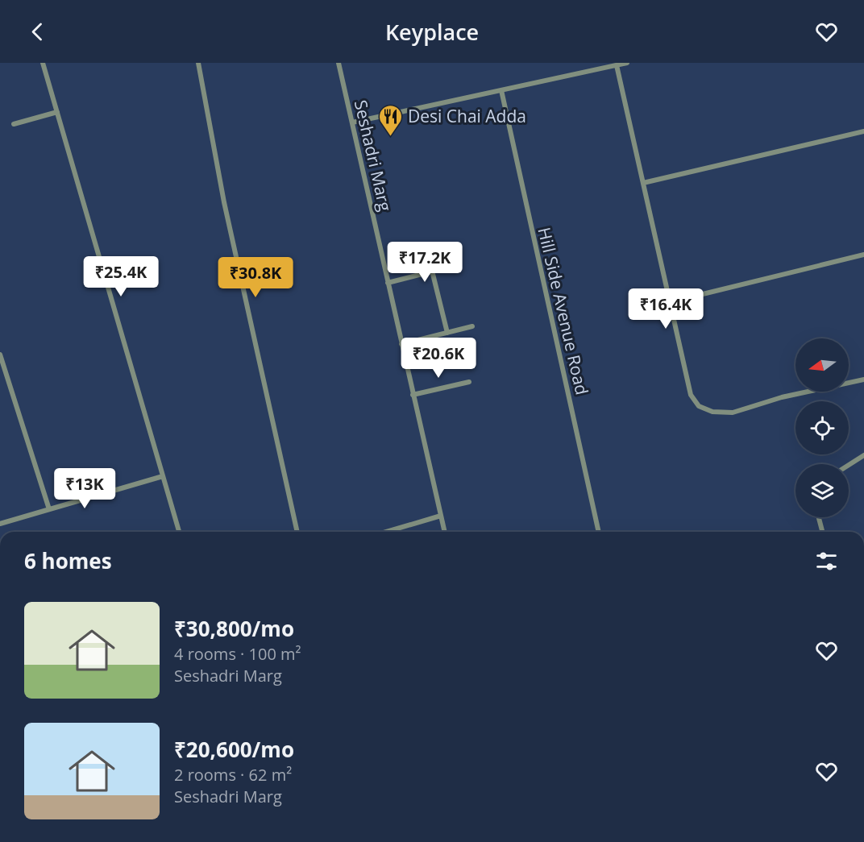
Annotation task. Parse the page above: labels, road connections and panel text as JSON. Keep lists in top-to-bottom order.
{
  "streets": {
    "street": ["Seshadri Marg", "Hill Side Avenue Road"]
  },
  "places": {
    "restaurant": ["Desi Chai Adda"]
  },
  "north": "left",
  "page": {
    "header": "Keyplace",
    "price": [
      "₹17.2K",
      "₹25.4K",
      "₹30.8K",
      "₹16.4K",
      "₹20.6K",
      "₹13K"
    ],
    "heading": "6 homes",
    "list": [
      {
        "name": "₹30,800/mo",
        "note": "4 rooms · 100 m² · Seshadri Marg"
      },
      {
        "name": "₹20,600/mo",
        "note": "2 rooms · 62 m² · Seshadri Marg"
      }
    ]
  }
}
